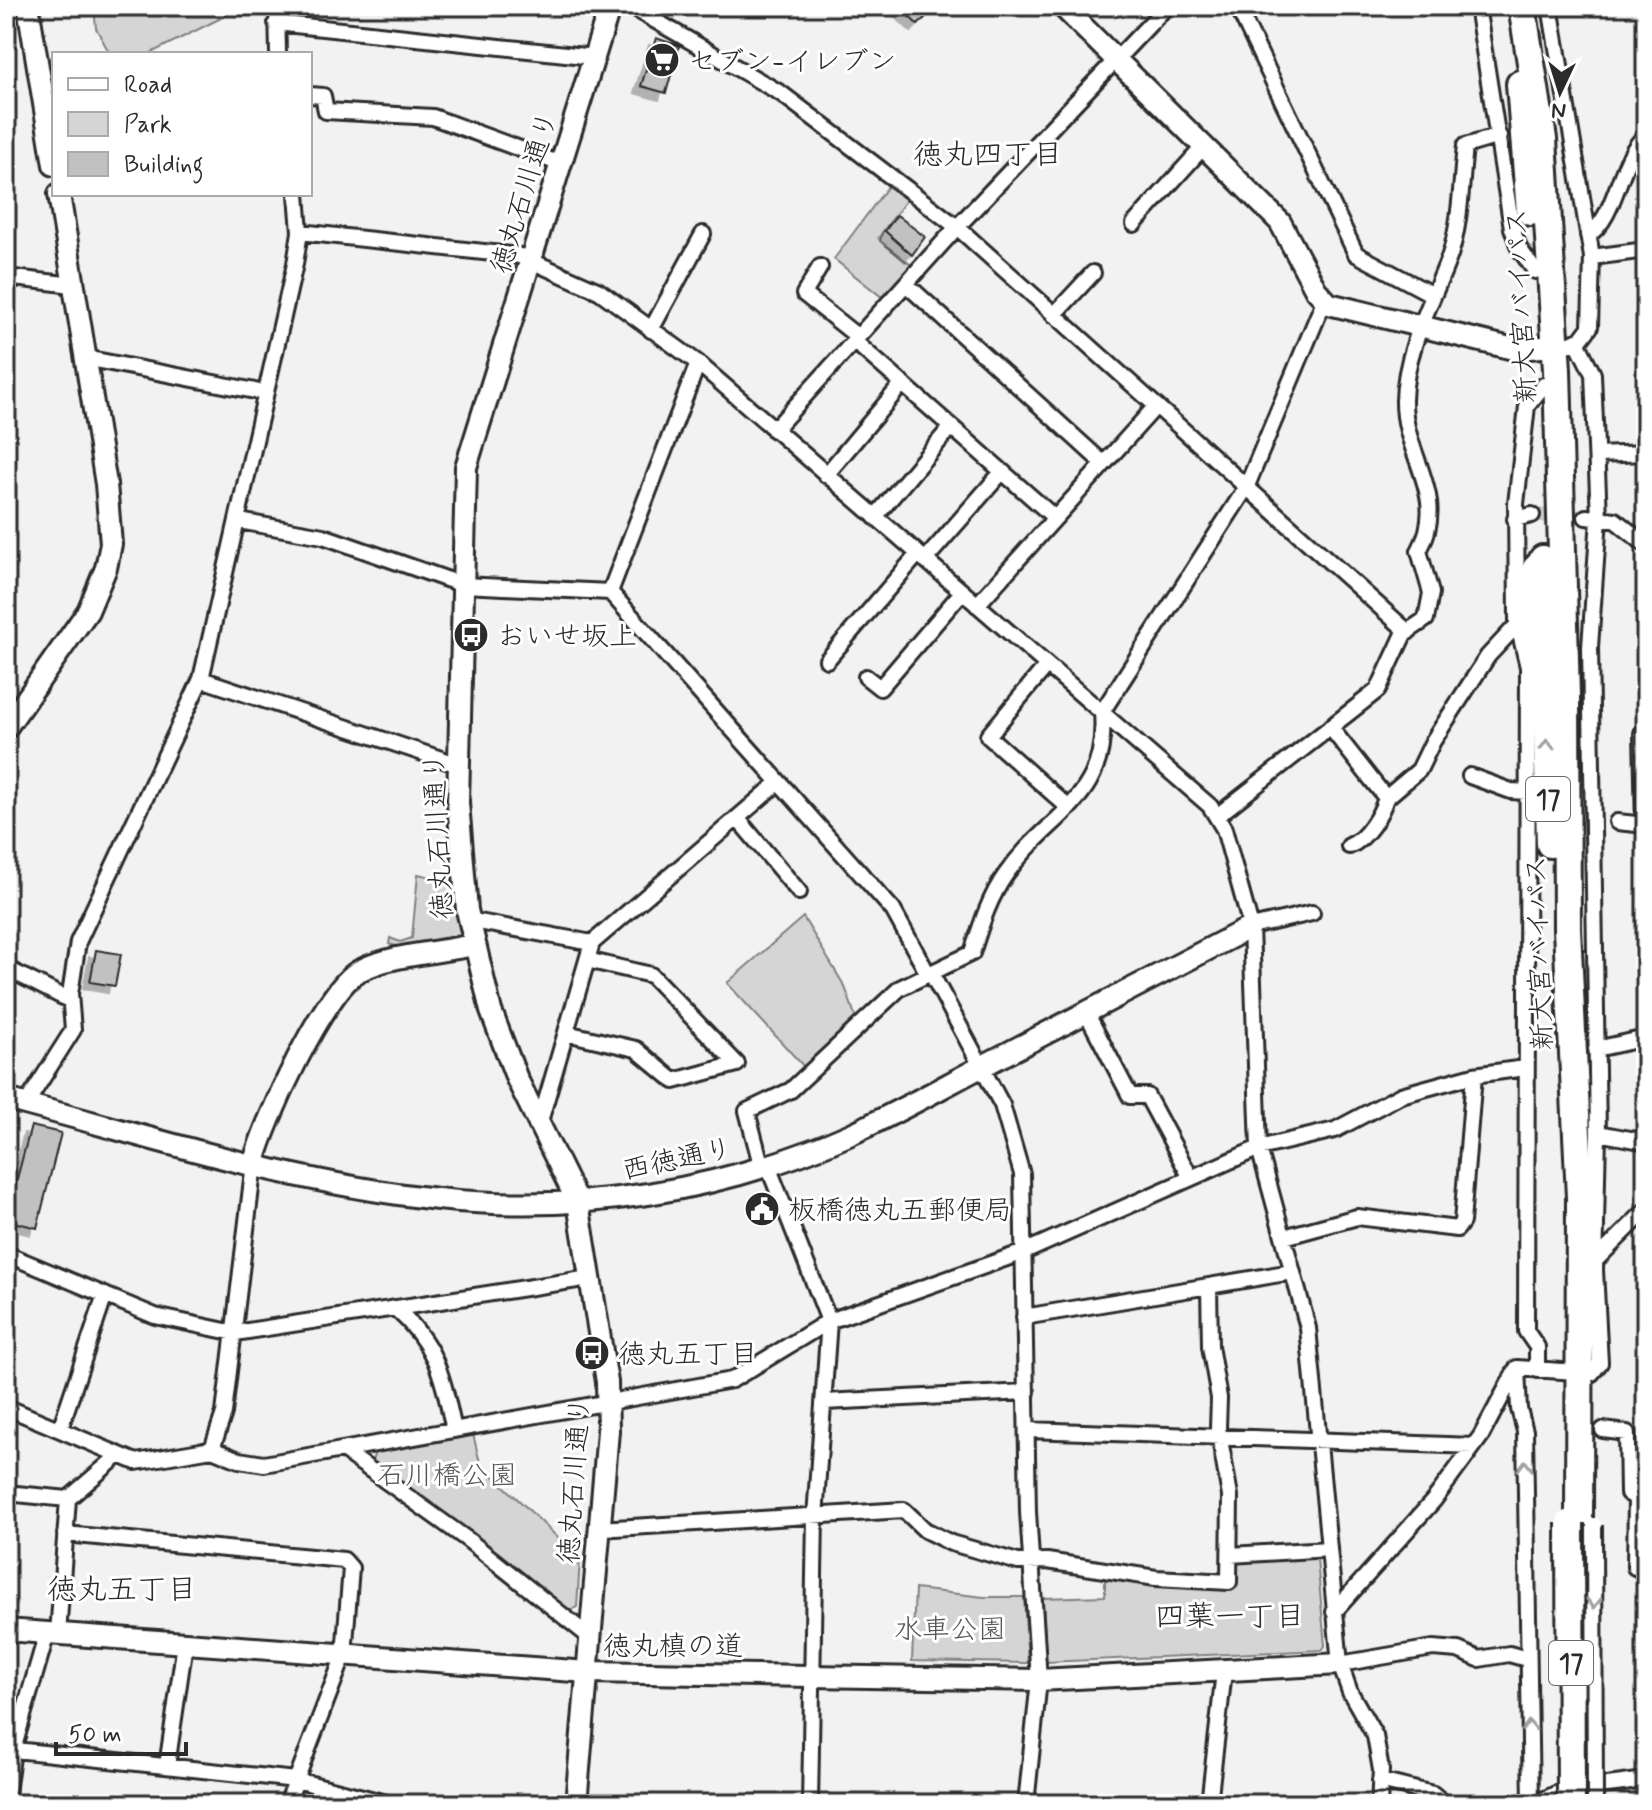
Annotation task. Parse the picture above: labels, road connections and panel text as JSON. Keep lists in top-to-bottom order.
{
  "streets": {
    "highway": ["新大宮バイパス", "17"],
    "street": ["徳丸石川通り", "西徳通り", "徳丸槙の道"]
  },
  "crossings": [
    ["徳丸石川通り", "西徳通り"],
    ["徳丸石川通り", "徳丸槙の道"],
    ["新大宮バイパス", "17"]
  ],
  "districts": ["徳丸四丁目", "徳丸五丁目", "四葉一丁目"],
  "parks": ["石川橋公園", "水車公園"],
  "places": {
    "supermarket": ["セブン-イレブン"],
    "bus stop": ["おいせ坂上", "徳丸五丁目"],
    "public building": ["板橋徳丸五郵便局"]
  },
  "legend": ["Road", "Park", "Building"],
  "scale_bar": "50 m",
  "north": "bottom"
}
